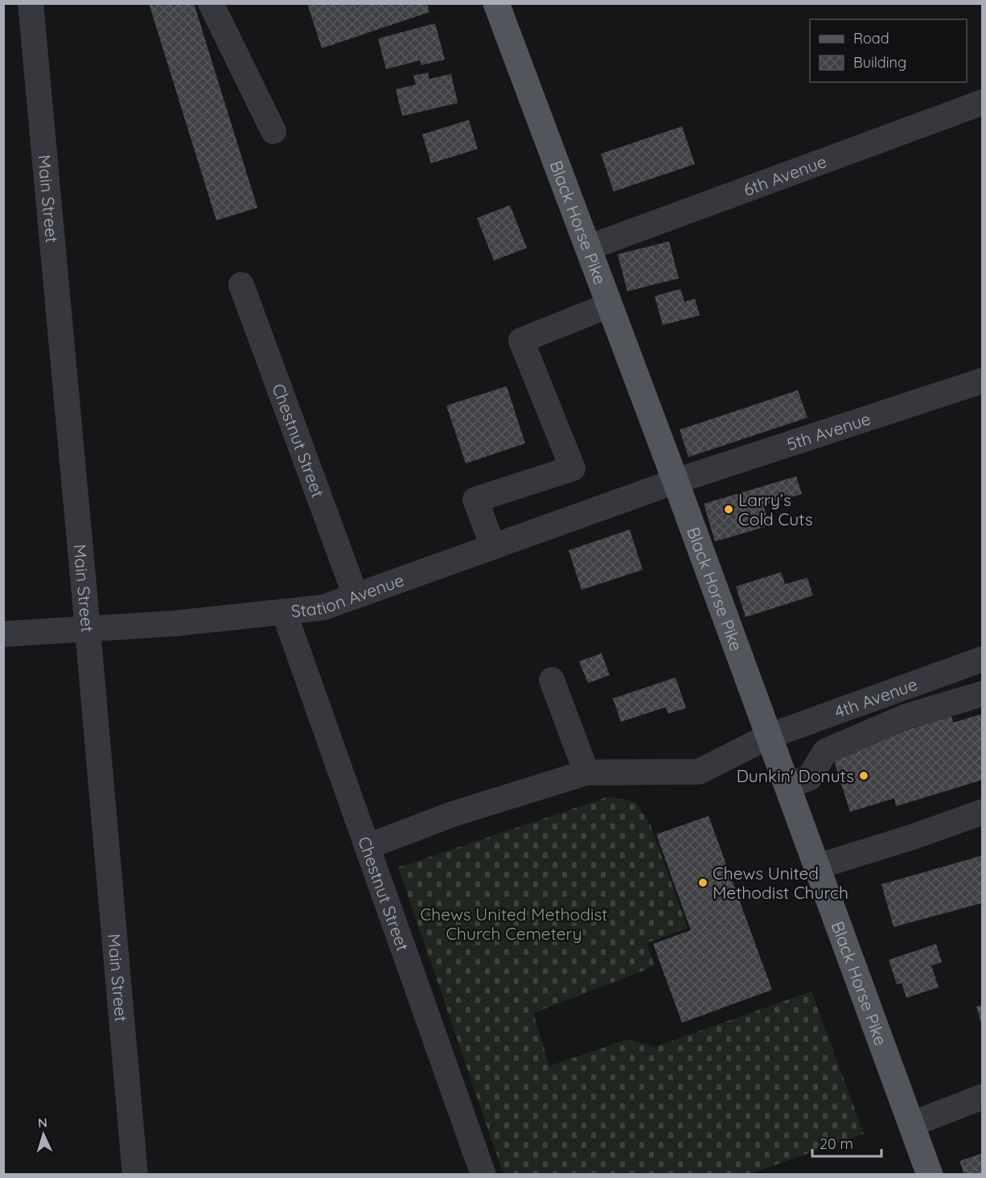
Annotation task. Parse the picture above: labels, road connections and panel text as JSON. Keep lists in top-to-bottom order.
{
  "streets": {
    "main road": ["Black Horse Pike"],
    "street": [
      "6th Avenue",
      "Main Street",
      "5th Avenue",
      "Chestnut Street",
      "Station Avenue",
      "4th Avenue"
    ]
  },
  "crossings": [
    ["6th Avenue", "Black Horse Pike"],
    ["Main Street", "Station Avenue"],
    ["Black Horse Pike", "5th Avenue"],
    ["Black Horse Pike", "Station Avenue"],
    ["Black Horse Pike", "4th Avenue"],
    ["5th Avenue", "Station Avenue"],
    ["Chestnut Street", "Station Avenue"],
    ["Chestnut Street", "4th Avenue"]
  ],
  "parks": ["Chews United Methodist Church Cemetery"],
  "places": ["Larry’s Cold Cuts", "Dunkin' Donuts", "Chews United Methodist Church"],
  "legend": ["Road", "Building"],
  "scale_bar": "20 m",
  "north": "top"
}
